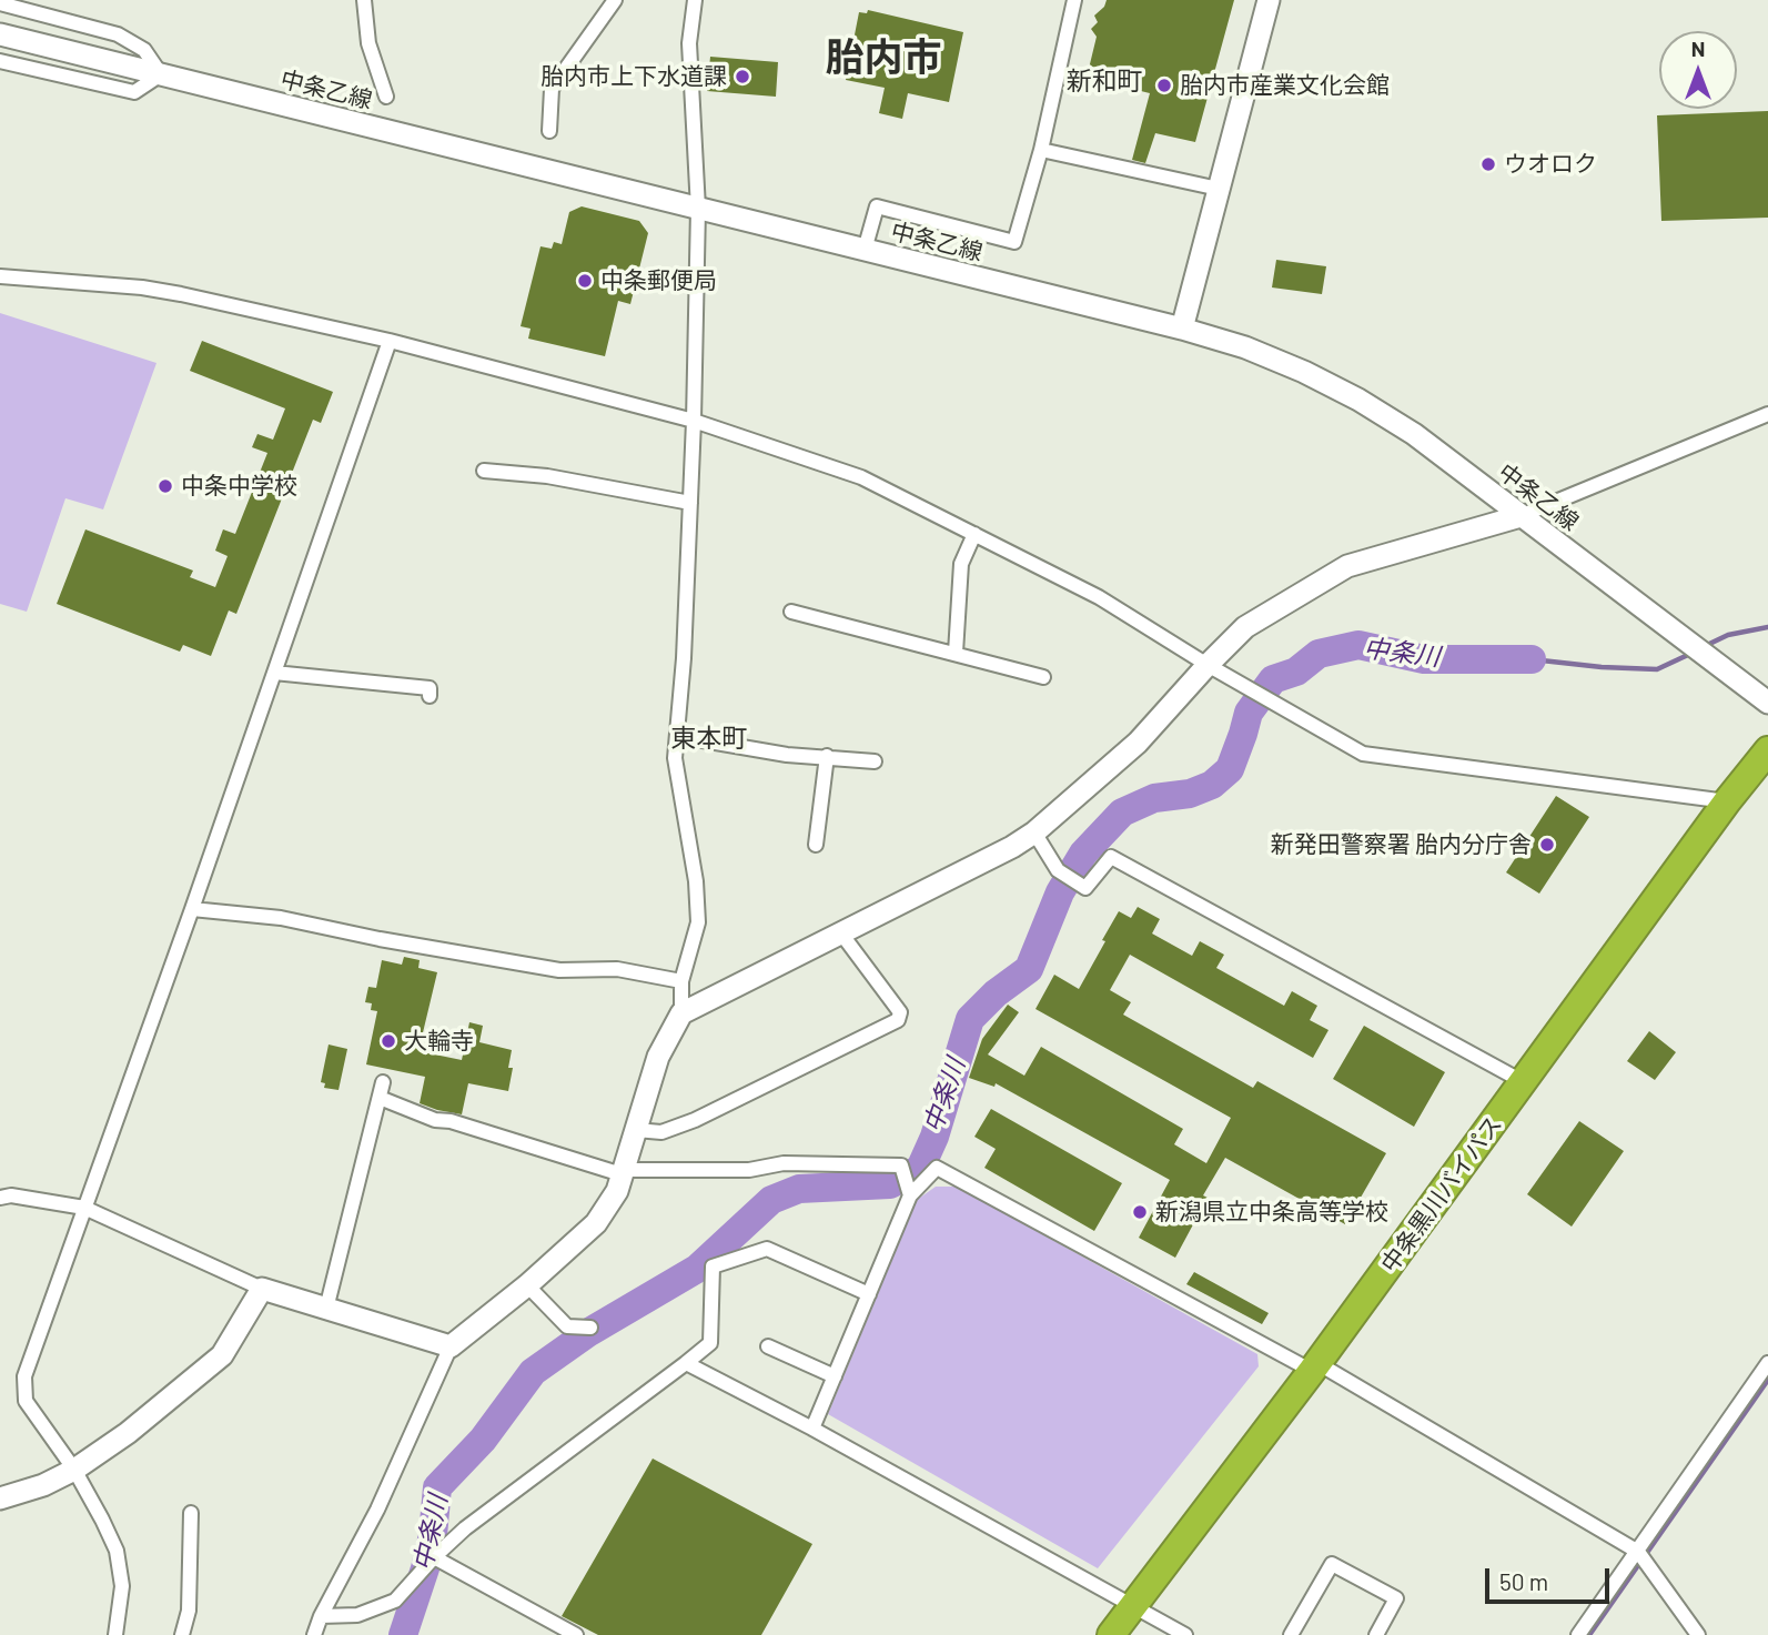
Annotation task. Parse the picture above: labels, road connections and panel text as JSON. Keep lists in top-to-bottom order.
{
  "streets": {
    "highway": ["中条黒川バイパス"],
    "street": ["中条乙線"]
  },
  "districts": ["胎内市", "新和町", "東本町"],
  "water": ["中条川"],
  "places": [
    "胎内市上下水道課",
    "胎内市産業文化会館",
    "ウオロク",
    "中条郵便局",
    "中条中学校",
    "新発田警察署 胎内分庁舎",
    "大輪寺",
    "新潟県立中条高等学校"
  ],
  "scale_bar": "50 m",
  "north": "top"
}
